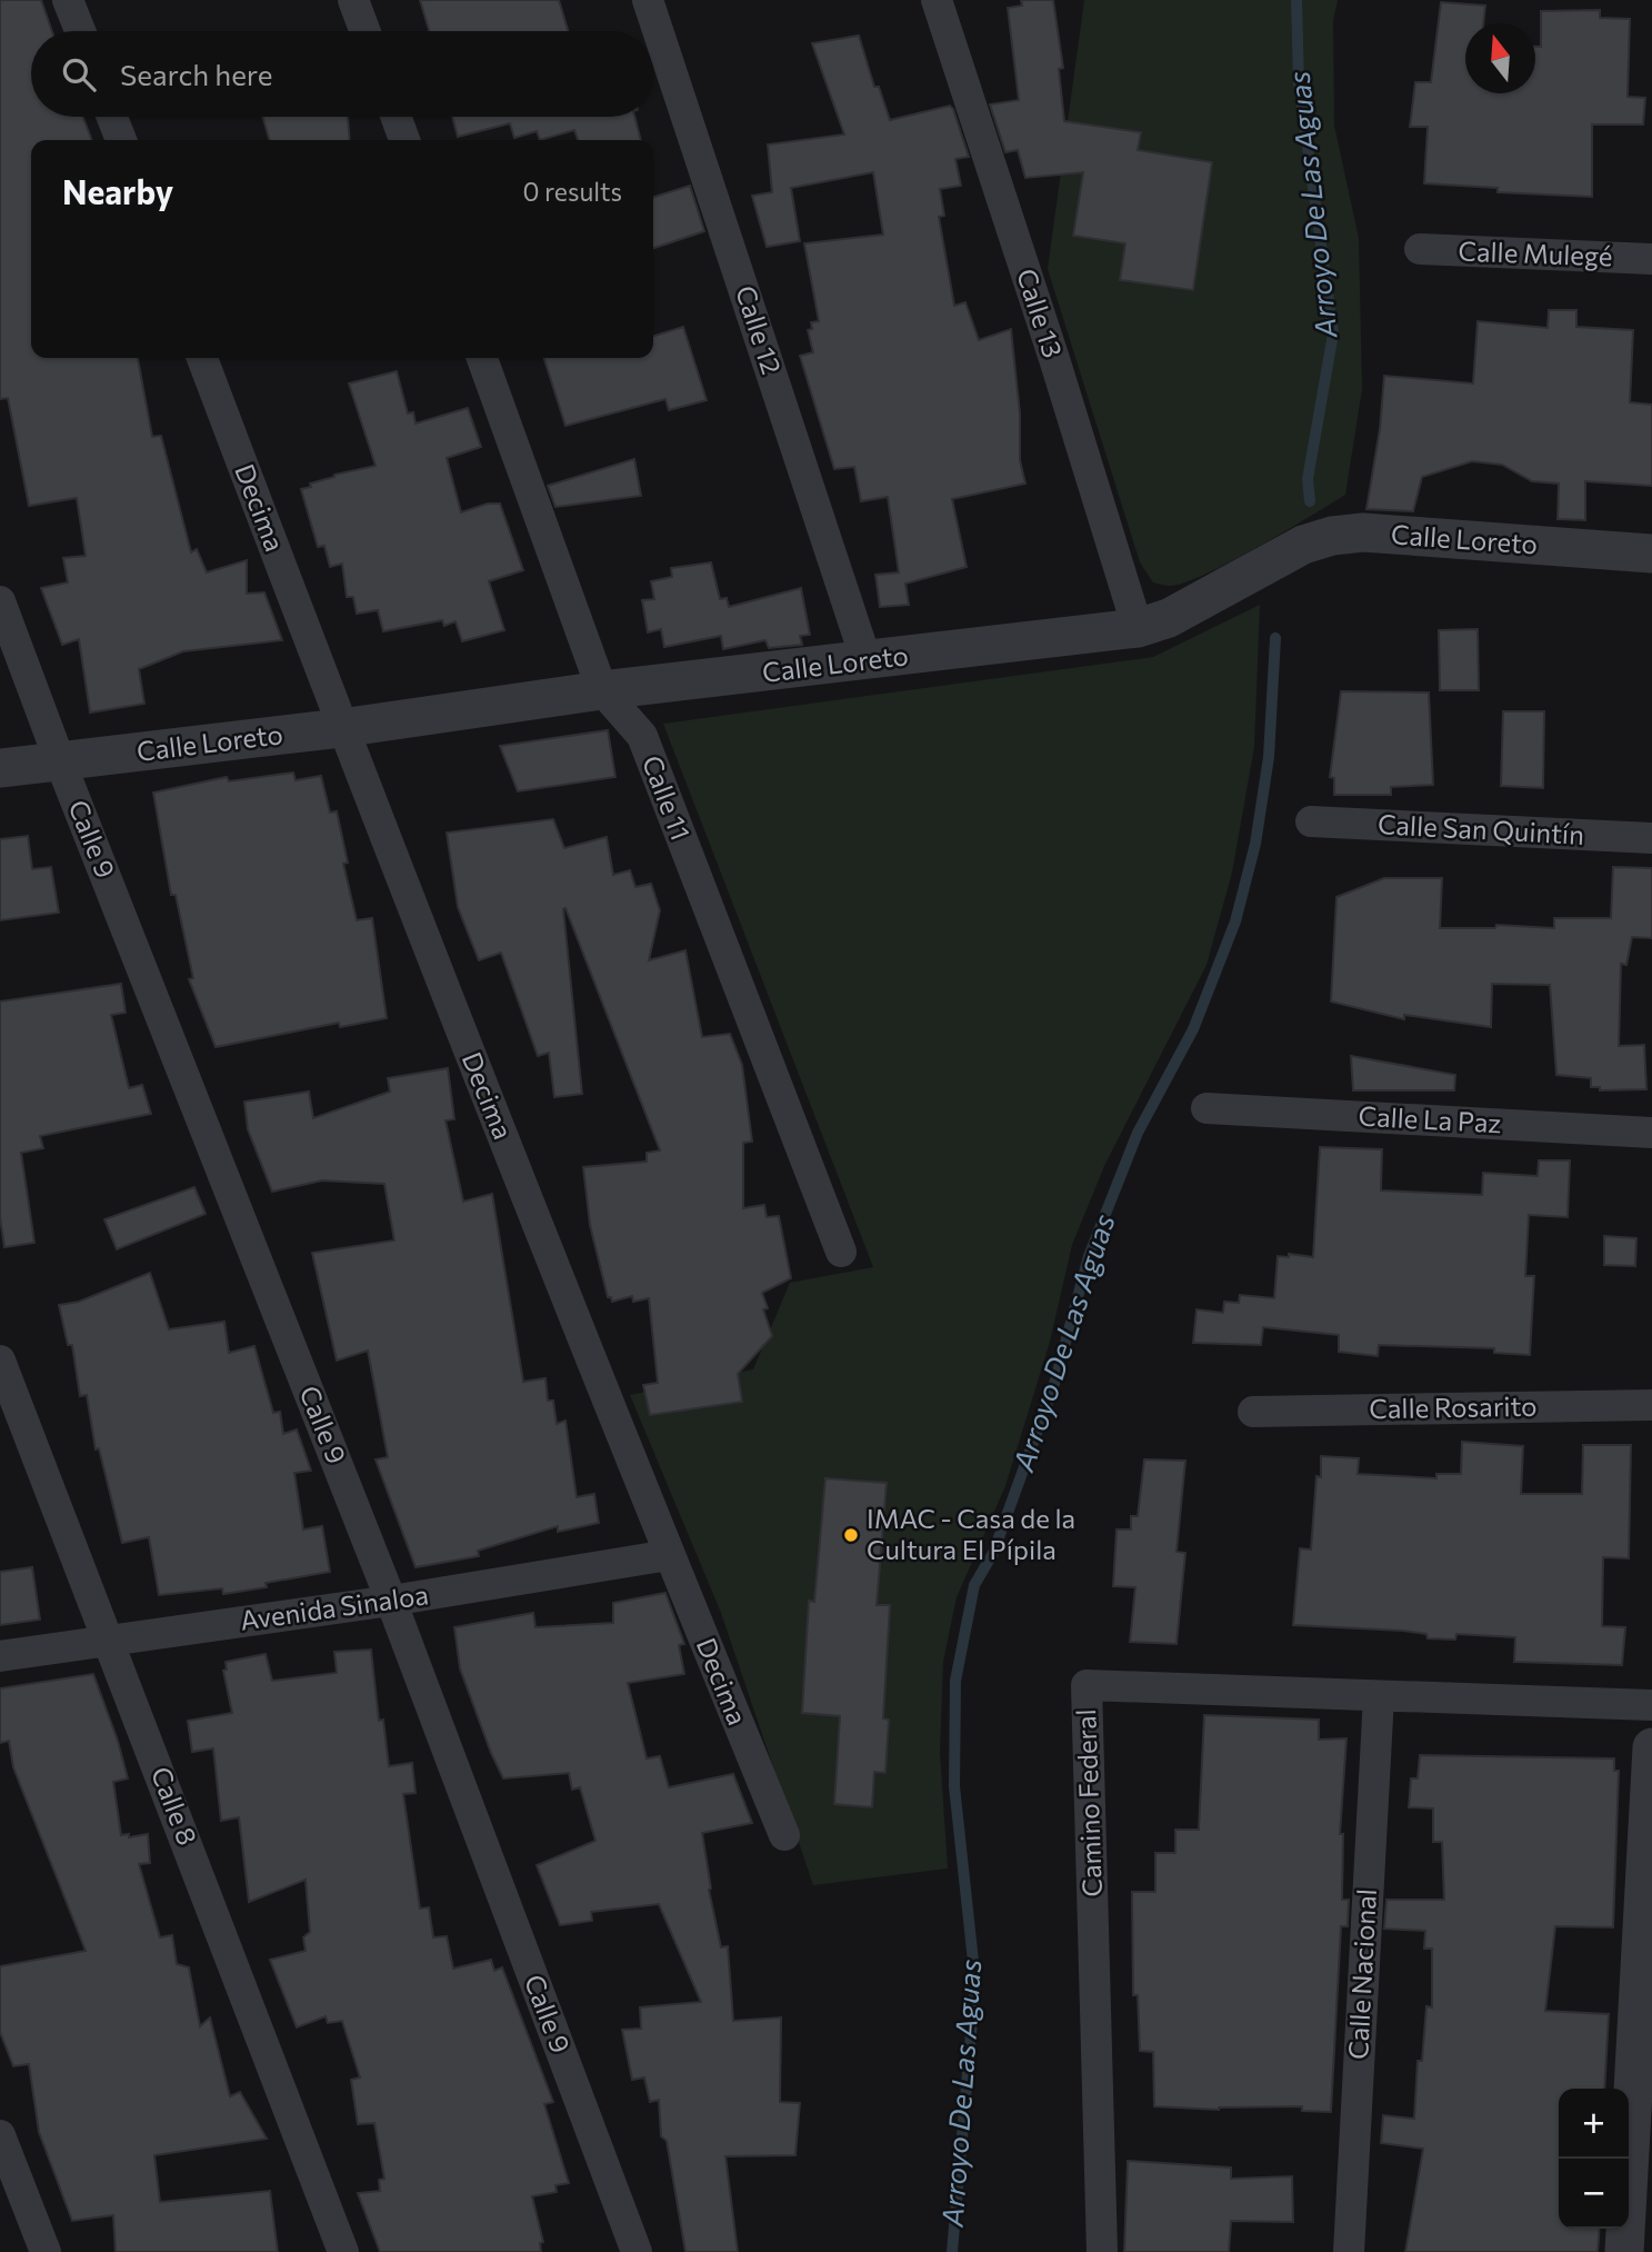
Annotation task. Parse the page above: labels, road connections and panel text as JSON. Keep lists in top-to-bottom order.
{
  "streets": {
    "street": [
      "Calle Mulegé",
      "Calle 13",
      "Calle 12",
      "Decima",
      "Calle Loreto",
      "Calle 11",
      "Calle San Quintín",
      "Calle 9",
      "Calle La Paz",
      "Calle Rosarito",
      "Avenida Sinaloa",
      "Camino Federal",
      "Calle 8",
      "Calle Nacional"
    ]
  },
  "crossings": [
    ["Calle 13", "Calle Loreto"],
    ["Calle 12", "Calle Loreto"],
    ["Decima", "Calle Loreto"],
    ["Decima", "Avenida Sinaloa"],
    ["Calle Loreto", "Calle 11"],
    ["Calle Loreto", "Calle 9"],
    ["Calle 9", "Avenida Sinaloa"],
    ["Avenida Sinaloa", "Calle 8"],
    ["Camino Federal", "Calle Nacional"]
  ],
  "water": ["Arroyo De Las Aguas"],
  "places": ["IMAC - Casa de la Cultura El Pípila"],
  "north": "top",
  "page": {
    "search": "Search here",
    "heading": ["Nearby", "0 results"],
    "map_buttons": ["+", "−"]
  }
}
